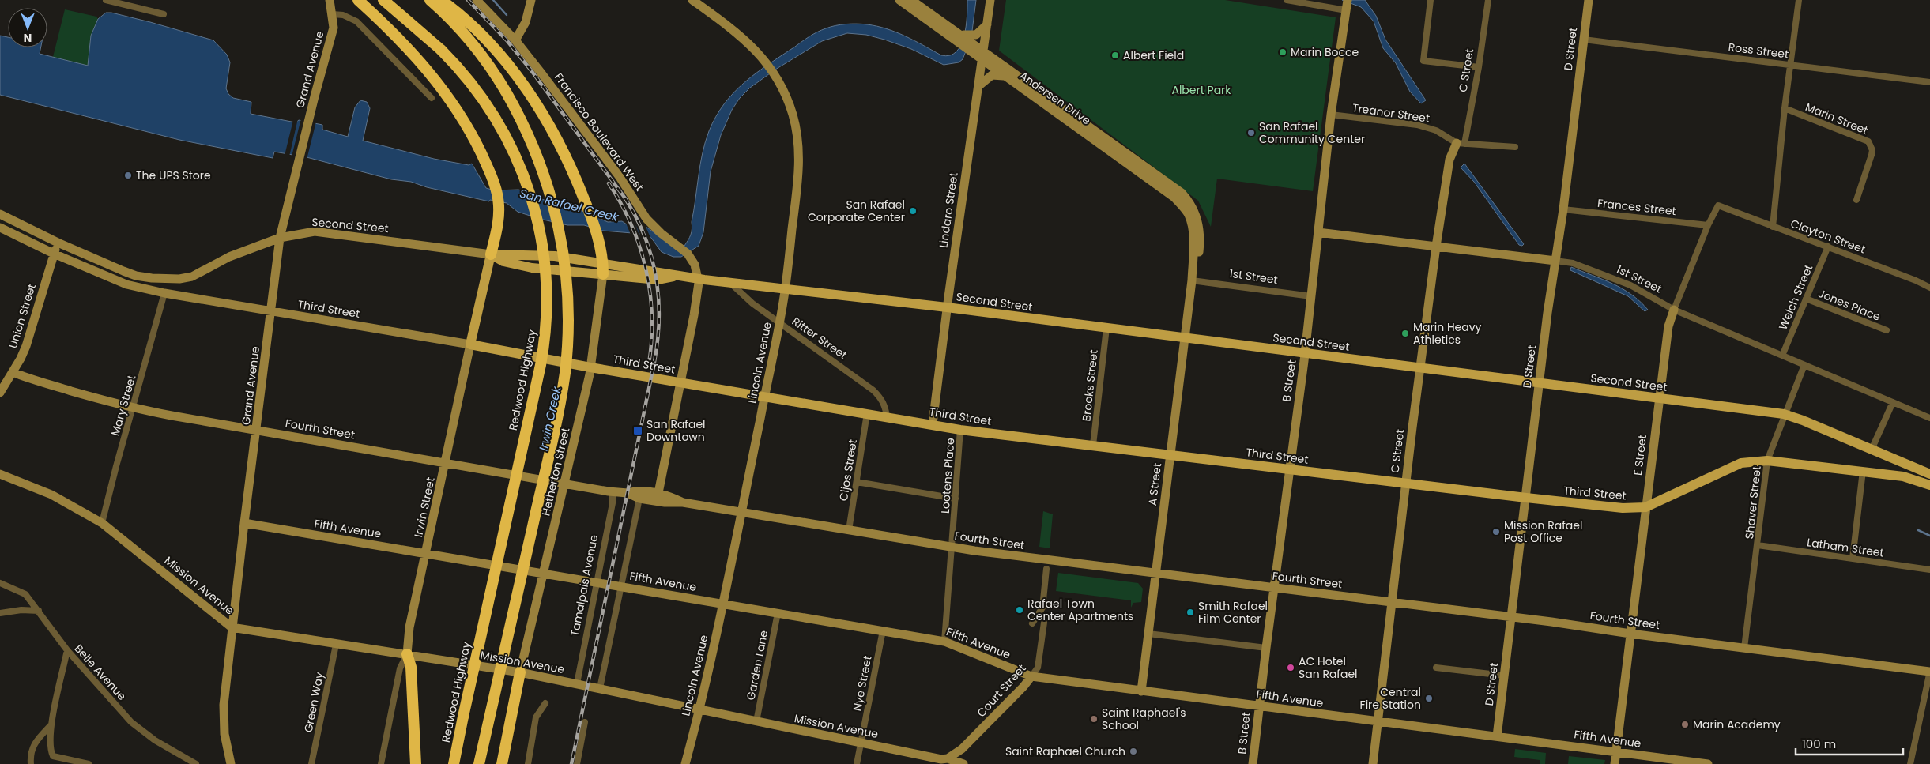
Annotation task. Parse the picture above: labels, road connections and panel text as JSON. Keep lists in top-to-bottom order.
{
  "streets": {
    "highway": ["Redwood Highway"],
    "main road": ["Second Street", "Third Street", "Irwin Street"],
    "street": [
      "D Street",
      "Ross Street",
      "Grand Avenue",
      "C Street",
      "Andersen Drive",
      "Treanor Street",
      "Marin Street",
      "Francisco Boulevard West",
      "Frances Street",
      "Lindaro Street",
      "Clayton Street",
      "1st Street",
      "Welch Street",
      "Jones Place",
      "Union Street",
      "Ritter Street",
      "Lincoln Avenue",
      "B Street",
      "Brooks Street",
      "Mary Street",
      "Fourth Street",
      "E Street",
      "Cijos Street",
      "Hetherton Street",
      "Lootens Place",
      "A Street",
      "Shaver Street",
      "Fifth Avenue",
      "Latham Street",
      "Mission Avenue",
      "Tamalpais Avenue",
      "Garden Lane",
      "Belle Avenue",
      "Nye Street",
      "Court Street",
      "Green Way"
    ]
  },
  "crossings": [
    ["D Street", "Ross Street"],
    ["D Street", "Frances Street"],
    ["D Street", "Second Street"],
    ["D Street", "1st Street"],
    ["D Street", "Third Street"],
    ["D Street", "Fourth Street"],
    ["D Street", "Fifth Avenue"],
    ["Grand Avenue", "Second Street"],
    ["Grand Avenue", "Third Street"],
    ["Grand Avenue", "Fourth Street"],
    ["Grand Avenue", "Fifth Avenue"],
    ["Grand Avenue", "Mission Avenue"],
    ["C Street", "Treanor Street"],
    ["C Street", "Second Street"],
    ["C Street", "1st Street"],
    ["C Street", "Third Street"],
    ["C Street", "Fourth Street"],
    ["C Street", "Fifth Avenue"],
    ["Andersen Drive", "Lindaro Street"],
    ["Andersen Drive", "A Street"],
    ["Treanor Street", "B Street"],
    ["Francisco Boulevard West", "Second Street"],
    ["Frances Street", "E Street"],
    ["Lindaro Street", "Second Street"],
    ["Lindaro Street", "Third Street"],
    ["Second Street", "Third Street"],
    ["Second Street", "Union Street"],
    ["Second Street", "Ritter Street"],
    ["Second Street", "Lincoln Avenue"],
    ["Second Street", "B Street"],
    ["Second Street", "Brooks Street"],
    ["Second Street", "E Street"],
    ["Second Street", "Hetherton Street"],
    ["Second Street", "A Street"],
    ["Second Street", "Shaver Street"],
    ["Second Street", "Irwin Street"],
    ["Clayton Street", "Welch Street"],
    ["Clayton Street", "E Street"],
    ["1st Street", "Welch Street"],
    ["1st Street", "B Street"],
    ["1st Street", "E Street"],
    ["1st Street", "A Street"],
    ["1st Street", "Shaver Street"],
    ["Welch Street", "Jones Place"],
    ["Third Street", "Union Street"],
    ["Third Street", "Ritter Street"],
    ["Third Street", "Lincoln Avenue"],
    ["Third Street", "B Street"],
    ["Third Street", "Brooks Street"],
    ["Third Street", "Mary Street"],
    ["Third Street", "E Street"],
    ["Third Street", "Cijos Street"],
    ["Third Street", "Hetherton Street"],
    ["Third Street", "Lootens Place"],
    ["Third Street", "A Street"],
    ["Third Street", "Shaver Street"],
    ["Third Street", "Irwin Street"],
    ["Union Street", "Fourth Street"],
    ["Ritter Street", "Lincoln Avenue"],
    ["Lincoln Avenue", "Fourth Street"],
    ["Lincoln Avenue", "Fifth Avenue"],
    ["Lincoln Avenue", "Mission Avenue"],
    ["B Street", "Fourth Street"],
    ["B Street", "Fifth Avenue"],
    ["Mary Street", "Fourth Street"],
    ["Mary Street", "Mission Avenue"],
    ["Fourth Street", "E Street"],
    ["Fourth Street", "Cijos Street"],
    ["Fourth Street", "Hetherton Street"],
    ["Fourth Street", "Lootens Place"],
    ["Fourth Street", "A Street"],
    ["Fourth Street", "Shaver Street"],
    ["Fourth Street", "Irwin Street"],
    ["Fourth Street", "Tamalpais Avenue"],
    ["E Street", "Fifth Avenue"],
    ["Hetherton Street", "Fifth Avenue"],
    ["Hetherton Street", "Mission Avenue"],
    ["Lootens Place", "Fifth Avenue"],
    ["A Street", "Fifth Avenue"],
    ["Shaver Street", "Latham Street"],
    ["Irwin Street", "Fifth Avenue"],
    ["Irwin Street", "Mission Avenue"],
    ["Fifth Avenue", "Tamalpais Avenue"],
    ["Fifth Avenue", "Garden Lane"],
    ["Fifth Avenue", "Nye Street"],
    ["Fifth Avenue", "Court Street"],
    ["Mission Avenue", "Tamalpais Avenue"],
    ["Mission Avenue", "Garden Lane"],
    ["Mission Avenue", "Nye Street"],
    ["Mission Avenue", "Court Street"],
    ["Mission Avenue", "Green Way"]
  ],
  "water": ["San Rafael Creek", "Irwin Creek"],
  "parks": ["Albert Park"],
  "places": {
    "other": [
      "Marin Bocce",
      "Albert Field",
      "San Rafael Community Center",
      "The UPS Store",
      "San Rafael Corporate Center",
      "Marin Heavy Athletics",
      "Mission Rafael Post Office",
      "Rafael Town Center Apartments",
      "Smith Rafael Film Center",
      "AC Hotel San Rafael",
      "Central Fire Station",
      "Saint Raphael's School",
      "Marin Academy",
      "Saint Raphael Church"
    ],
    "transit": ["San Rafael Downtown"]
  },
  "scale_bar": "100 m",
  "north": "bottom"
}
